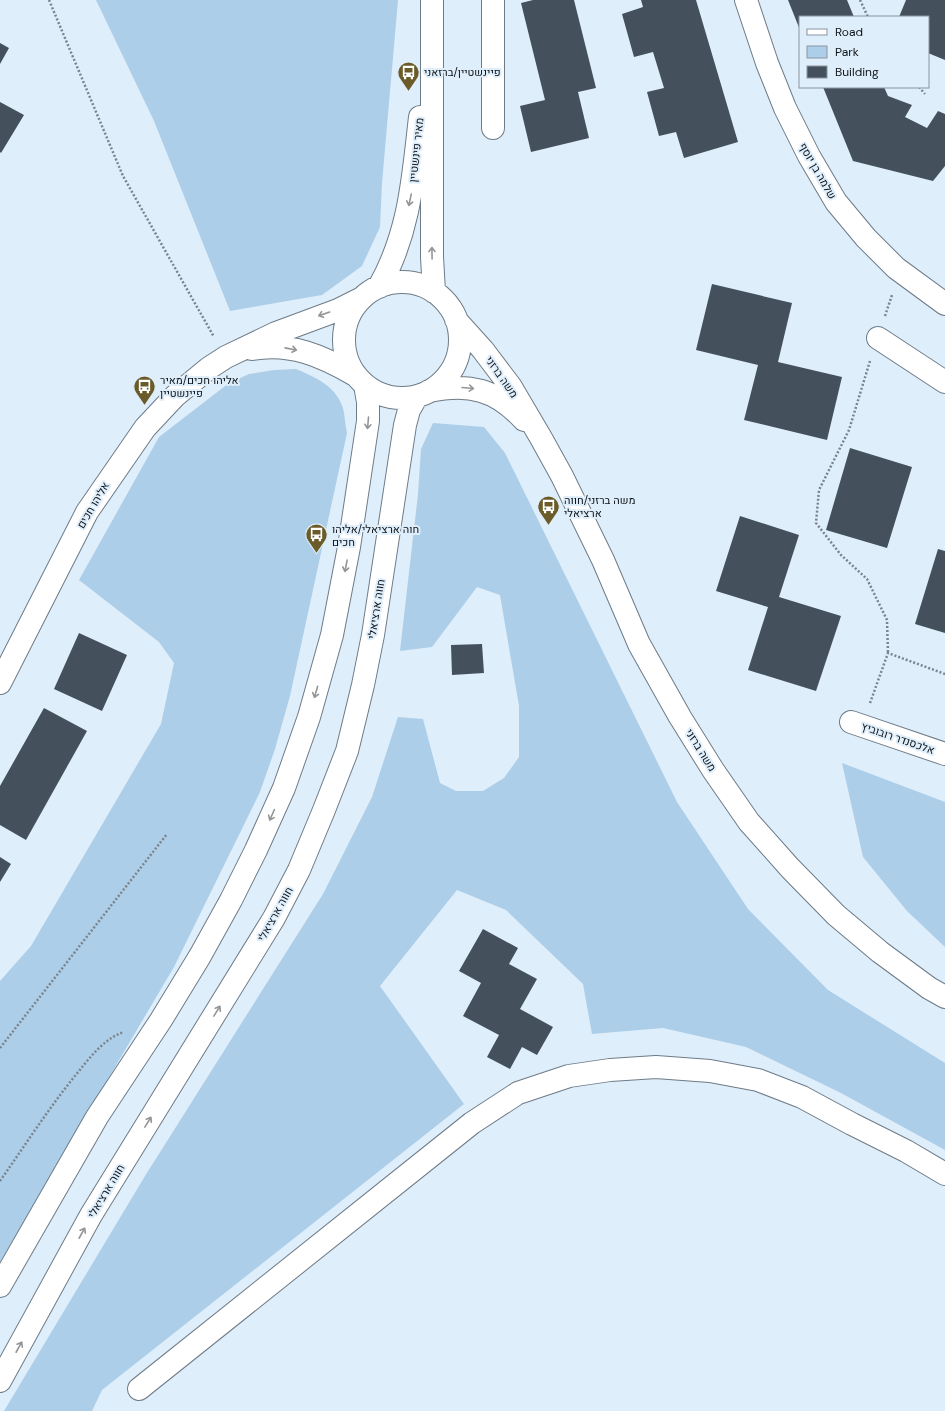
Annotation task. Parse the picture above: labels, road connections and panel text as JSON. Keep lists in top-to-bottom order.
{
  "streets": {
    "street": [
      "מאיר פינשטיין",
      "שלמה בן יוסף",
      "משה ברזני",
      "אליהו חכים",
      "חווה ארציאלי",
      "אלכסנדר רובוביץ"
    ]
  },
  "crossings": [
    ["מאיר פינשטיין", "משה ברזני"],
    ["מאיר פינשטיין", "אליהו חכים"],
    ["מאיר פינשטיין", "חווה ארציאלי"],
    ["משה ברזני", "אליהו חכים"],
    ["משה ברזני", "חווה ארציאלי"],
    ["אליהו חכים", "חווה ארציאלי"]
  ],
  "places": {
    "bus stop": [
      "פיינשטיין/ברזאני",
      "אליהו חכים/מאיר פיינשטיין",
      "משה ברזני/חווה ארציאלי",
      "חוה ארציאלי/אליהו חכים"
    ]
  },
  "legend": ["Road", "Park", "Building"]
}
